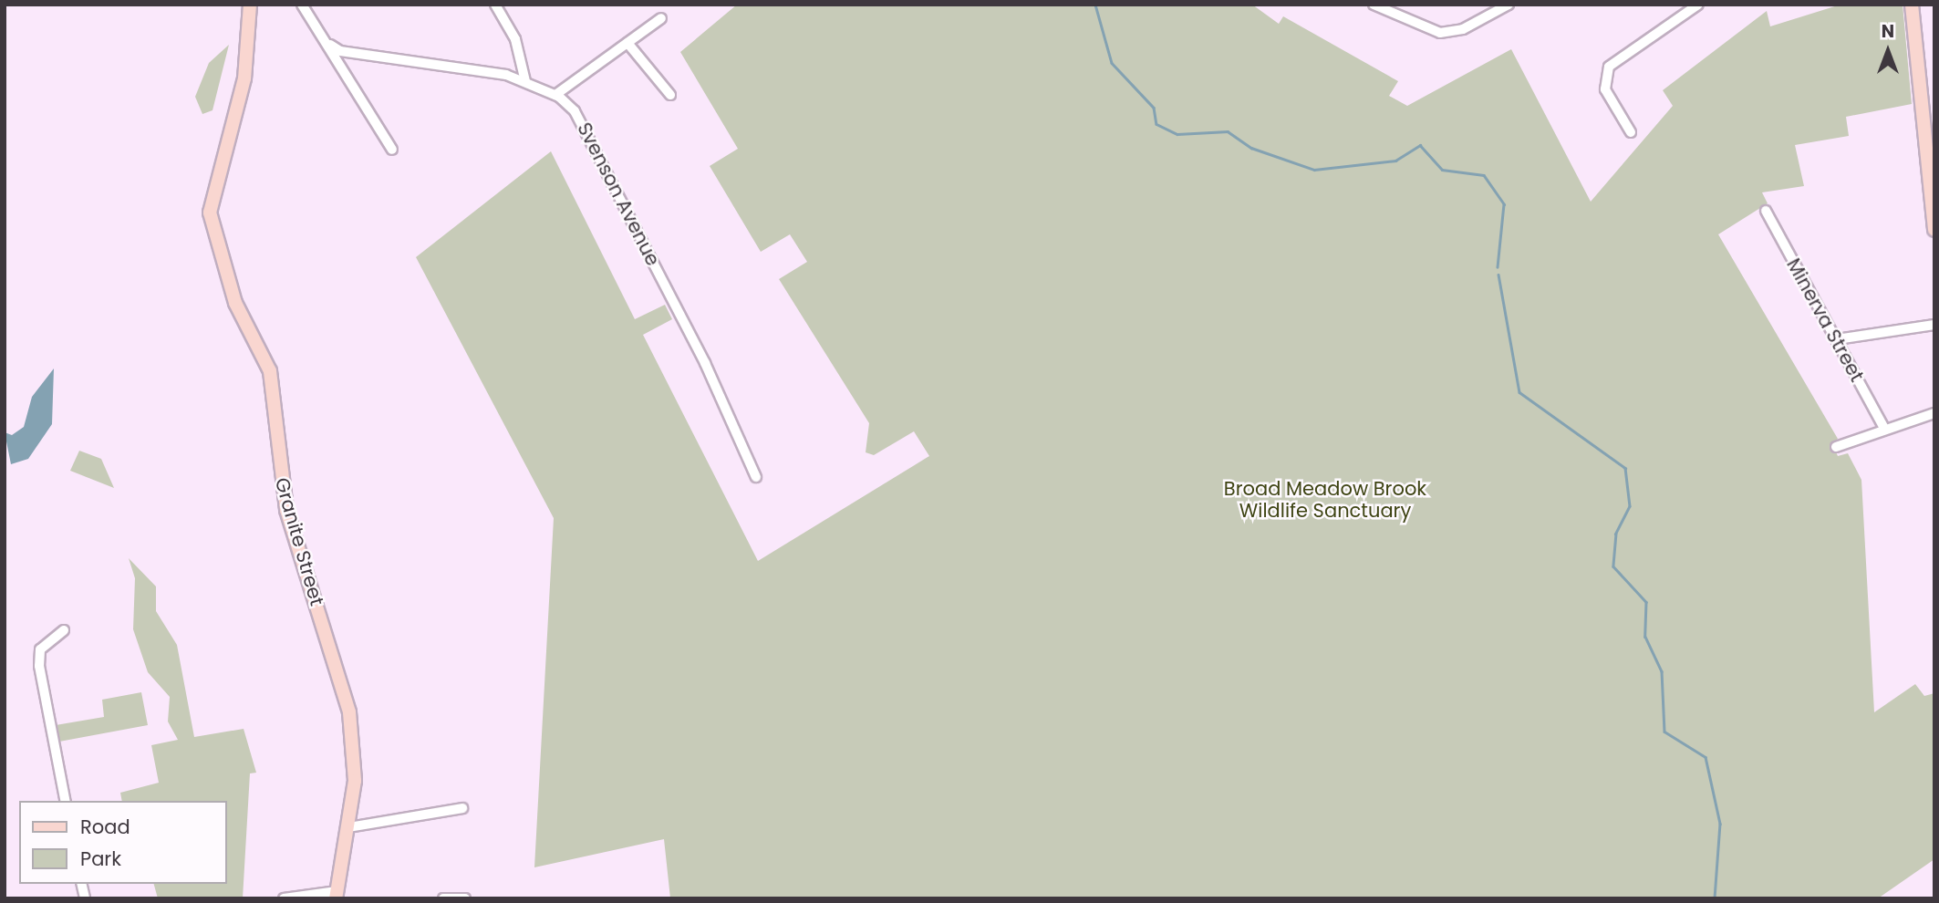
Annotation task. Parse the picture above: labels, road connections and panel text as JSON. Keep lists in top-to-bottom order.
{
  "streets": {
    "street": ["Svenson Avenue", "Minerva Street", "Granite Street"]
  },
  "parks": ["Broad Meadow Brook Wildlife Sanctuary"],
  "legend": ["Road", "Park"],
  "north": "top"
}
